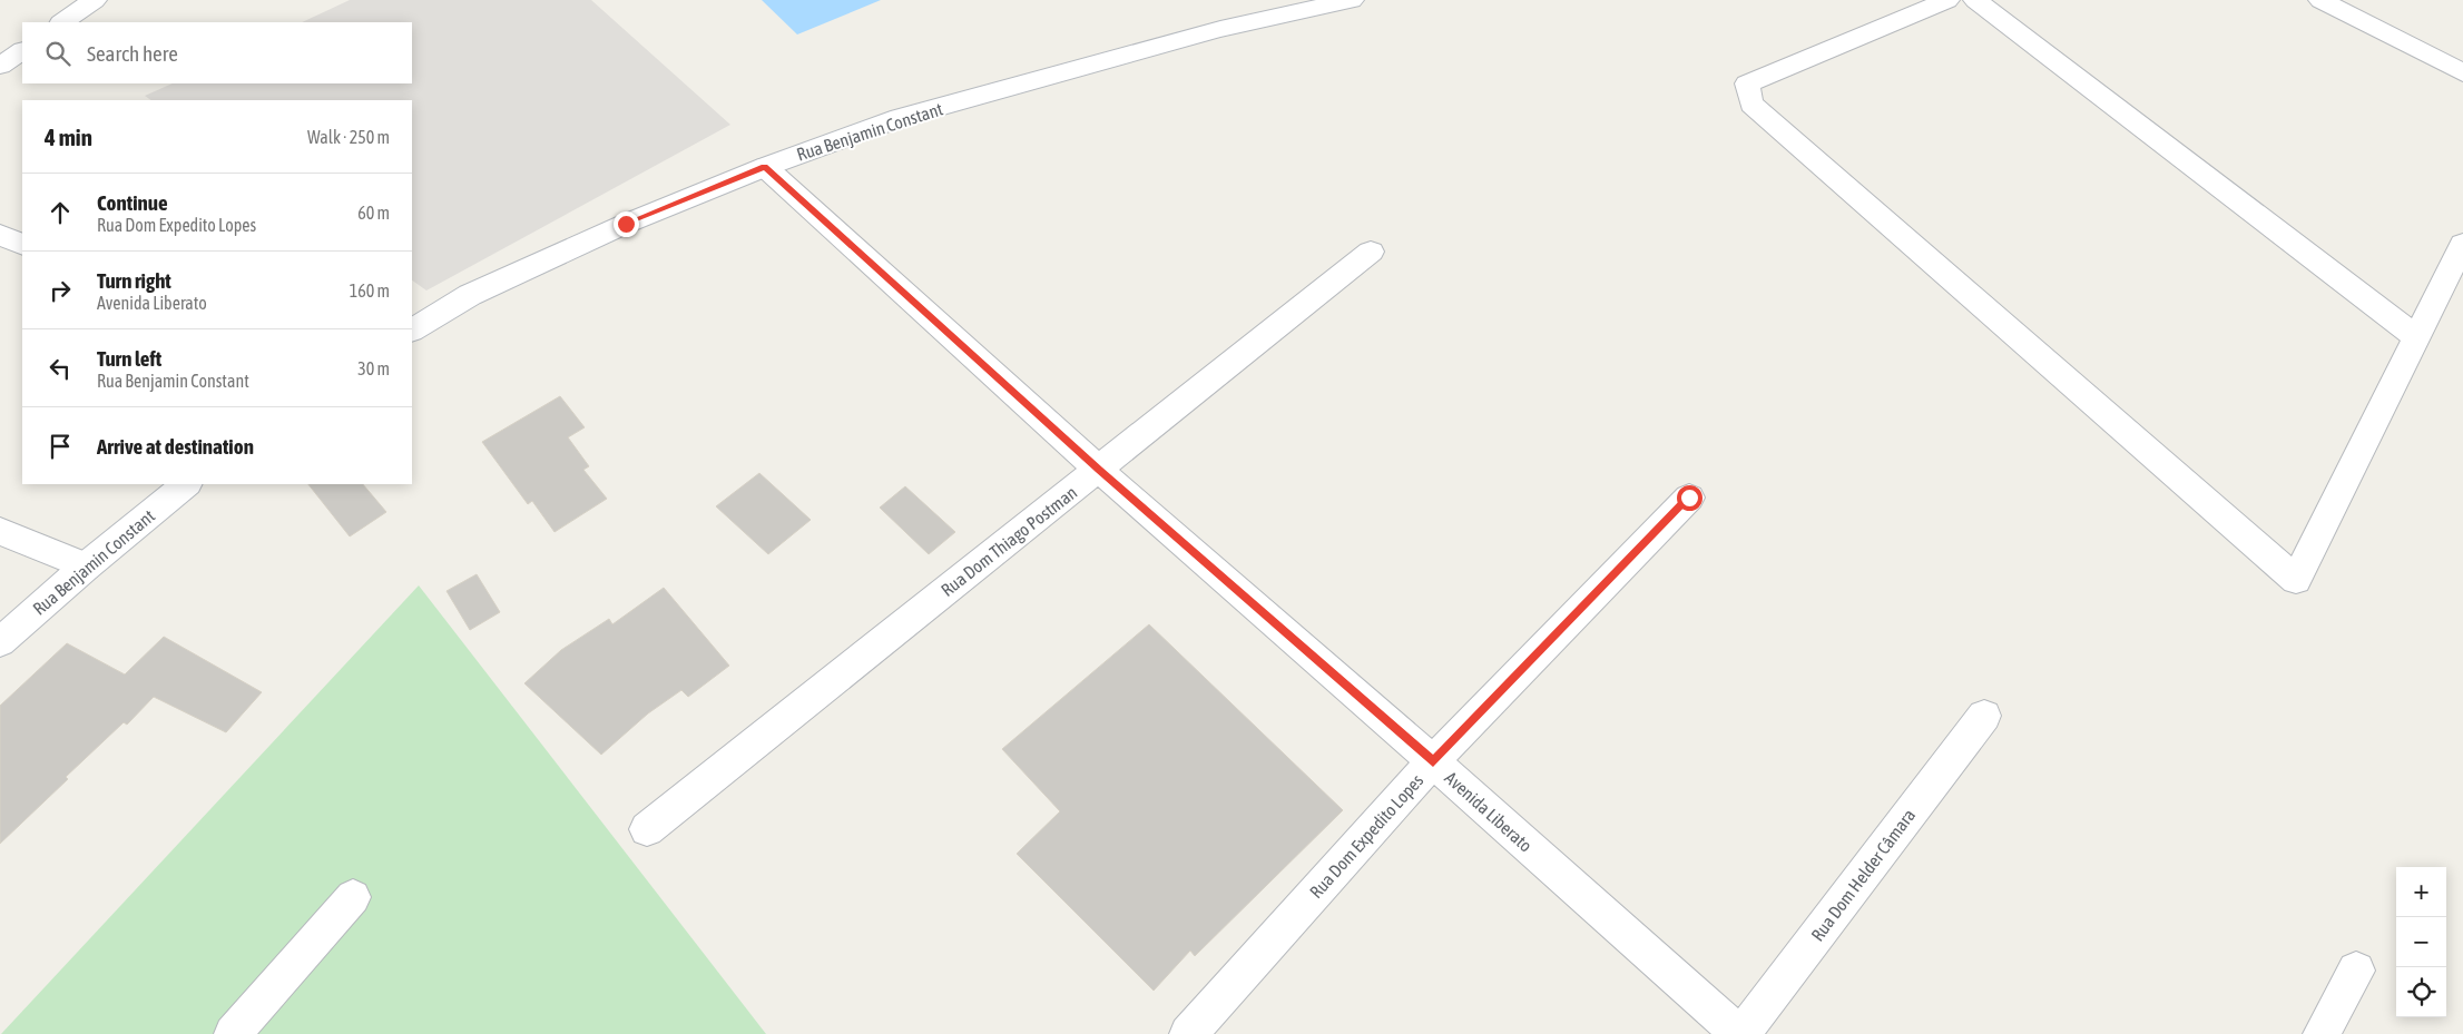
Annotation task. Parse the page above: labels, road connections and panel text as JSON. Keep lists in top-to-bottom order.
{
  "streets": {
    "street": [
      "Rua Benjamin Constant",
      "Rua Dom Thiago Postman",
      "Avenida Liberato",
      "Rua Dom Expedito Lopes",
      "Rua Dom Helder Câmara"
    ]
  },
  "crossings": [
    ["Rua Benjamin Constant", "Avenida Liberato"],
    ["Rua Dom Thiago Postman", "Avenida Liberato"],
    ["Avenida Liberato", "Rua Dom Expedito Lopes"],
    ["Avenida Liberato", "Rua Dom Helder Câmara"]
  ],
  "page": {
    "search": "Search here",
    "heading": ["4 min", "Walk · 250 m"],
    "list": [
      ["Continue", "Rua Dom Expedito Lopes", "60 m"],
      ["Turn right", "Avenida Liberato", "160 m"],
      ["Turn left", "Rua Benjamin Constant", "30 m"],
      "Arrive at destination"
    ],
    "map_buttons": ["+", "−"]
  }
}
